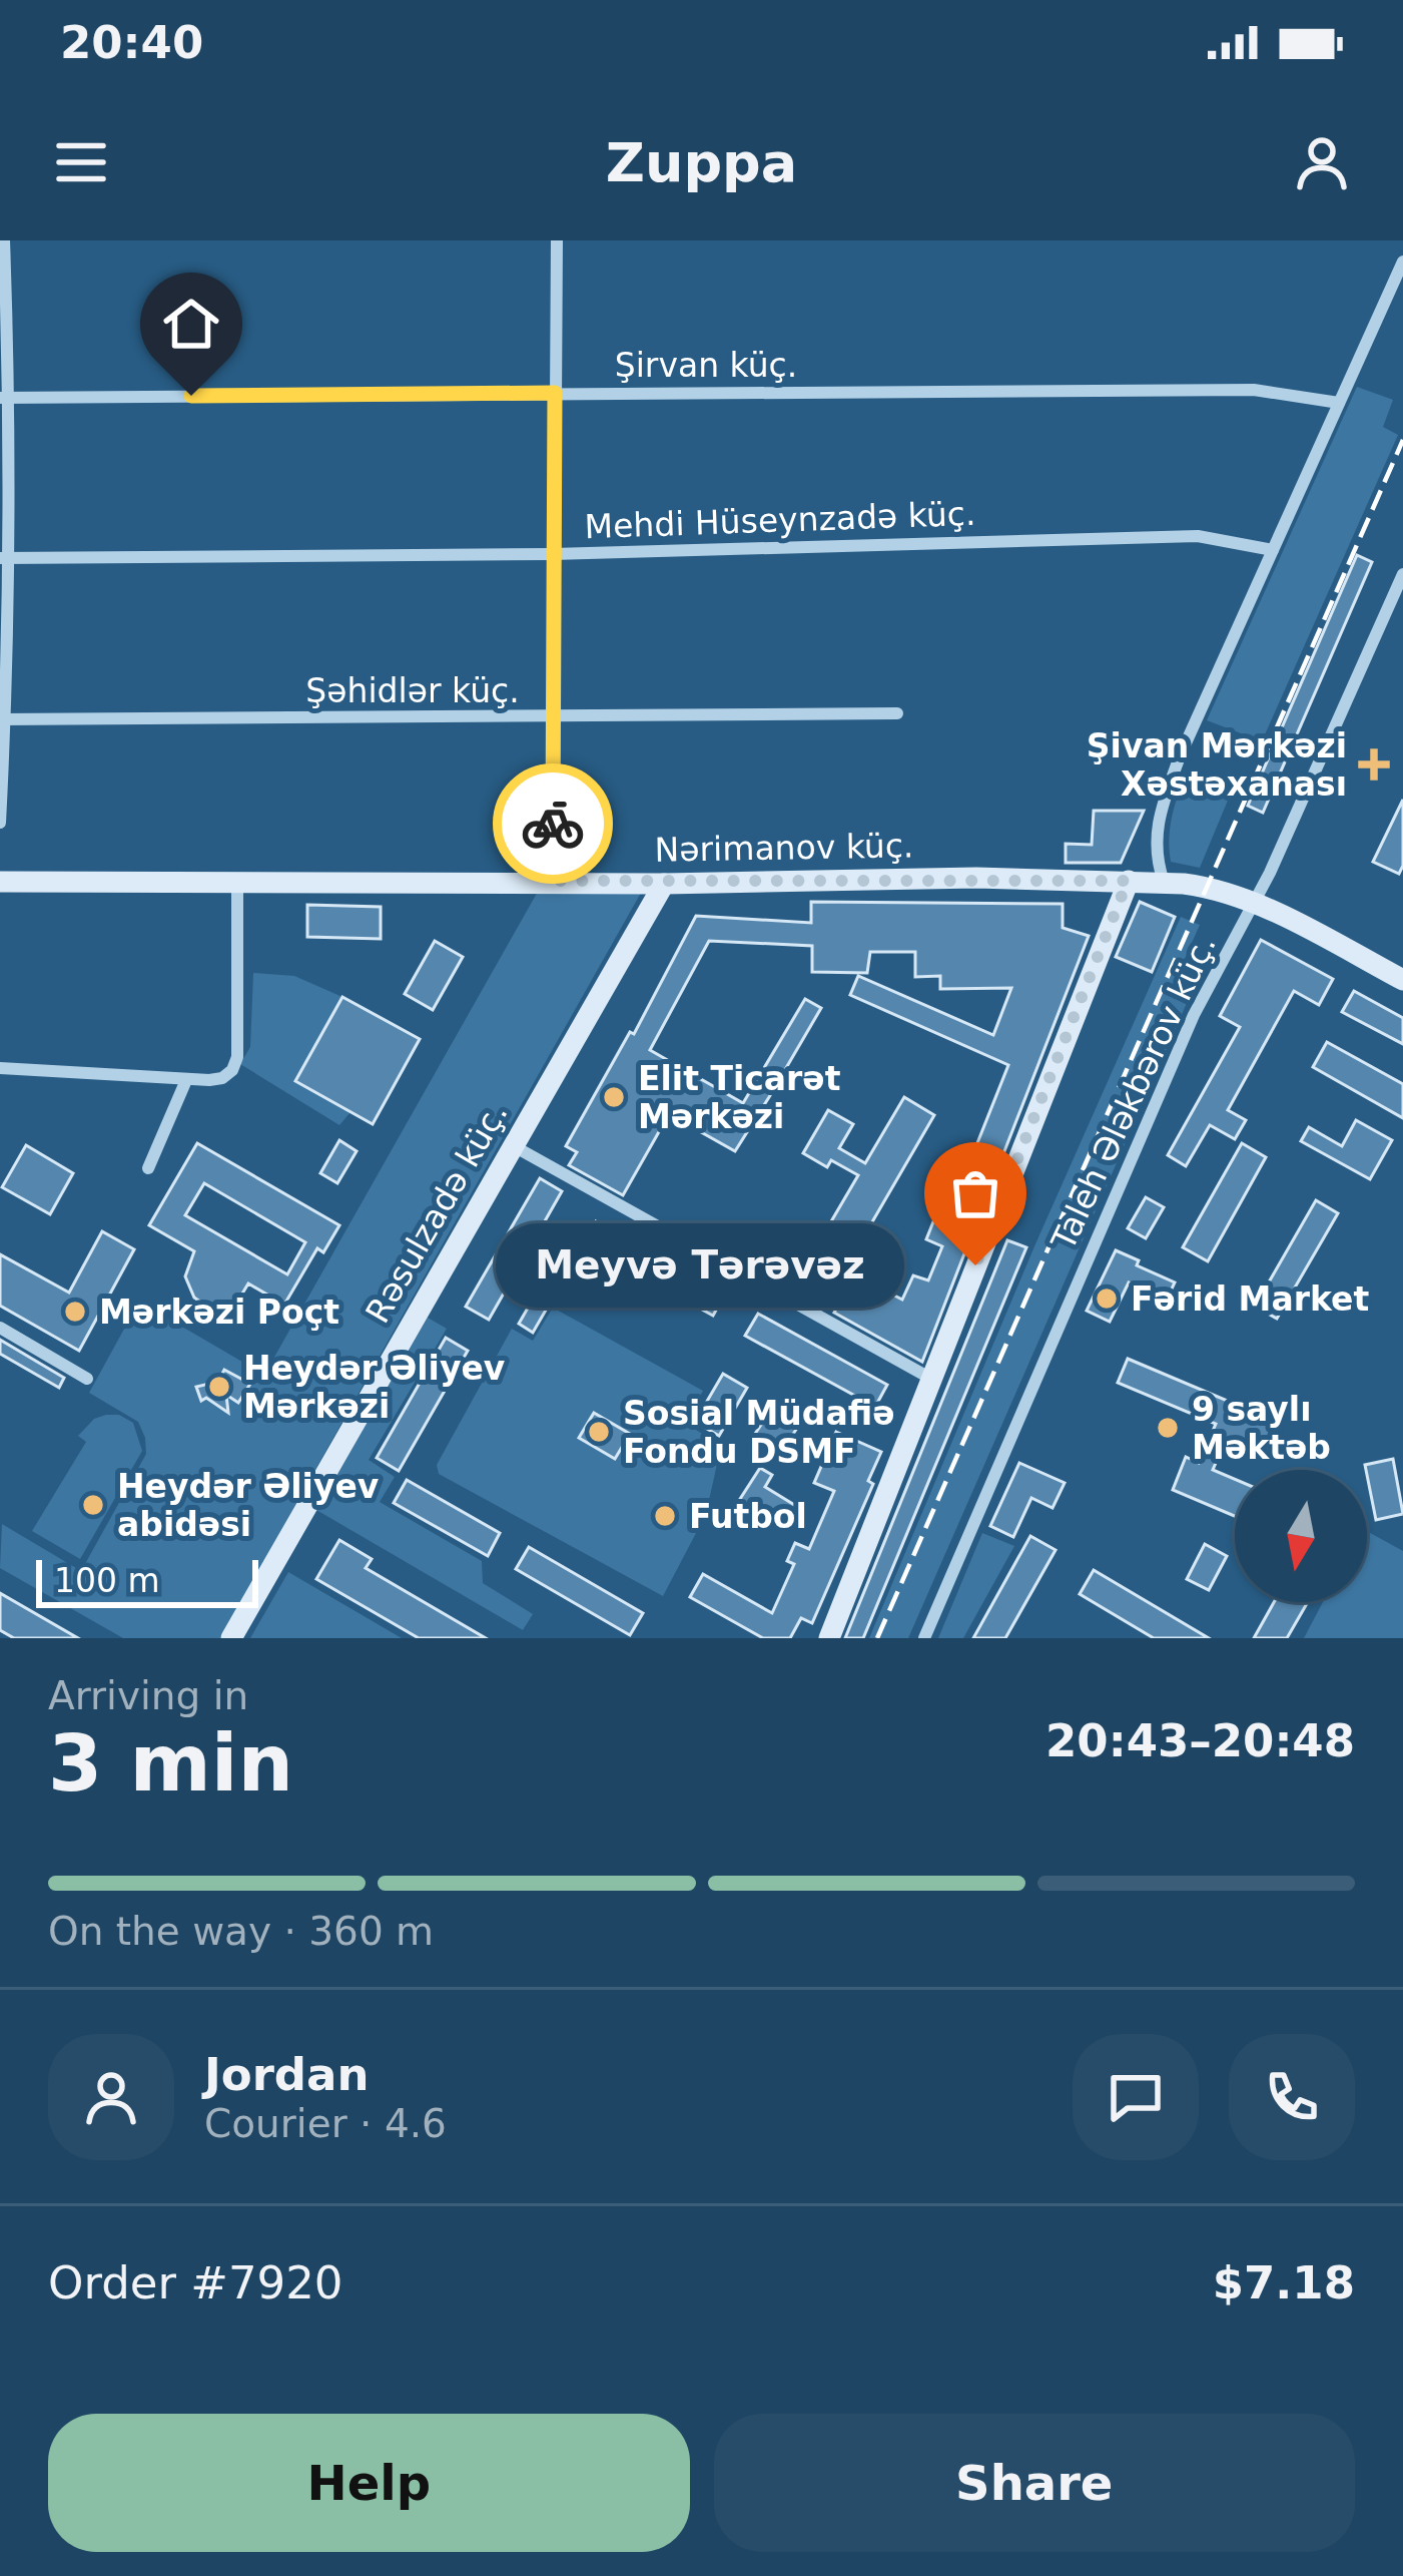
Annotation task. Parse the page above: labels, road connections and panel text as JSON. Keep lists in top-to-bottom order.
{
  "streets": {
    "main road": ["Nərimanov küç.", "Rəsulzadə küç."],
    "street": [
      "Şirvan küç.",
      "Mehdi Hüseynzadə küç.",
      "Şəhidlər küç.",
      "Taleh Ələkbərov küç."
    ]
  },
  "crossings": [
    ["Nərimanov küç.", "Taleh Ələkbərov küç."],
    ["Nərimanov küç.", "Rəsulzadə küç."]
  ],
  "places": {
    "health": ["Şivan Mərkəzi Xəstəxanası"],
    "other": [
      "Elit Ticarət Mərkəzi",
      "Meyvə Tərəvəz",
      "Fərid Market",
      "Mərkəzi Poçt",
      "Heydər Əliyev Mərkəzi",
      "9 saylı Məktəb",
      "Sosial Müdafiə Fondu DSMF",
      "Heydər Əliyev abidəsi",
      "Futbol"
    ]
  },
  "scale_bar": "100 m",
  "north": "bottom",
  "page": {
    "status": "20:40",
    "header": "Zuppa",
    "bubble": "Meyvə Tərəvəz",
    "scale": "100 m",
    "heading": ["3 min", "Arriving in", "20:43–20:48"],
    "panel": [
      "Jordan",
      "Courier · 4.6",
      "Order #7920",
      "$7.18"
    ],
    "bar": "On the way · 360 m",
    "buttons": ["Help", "Share"]
  }
}
